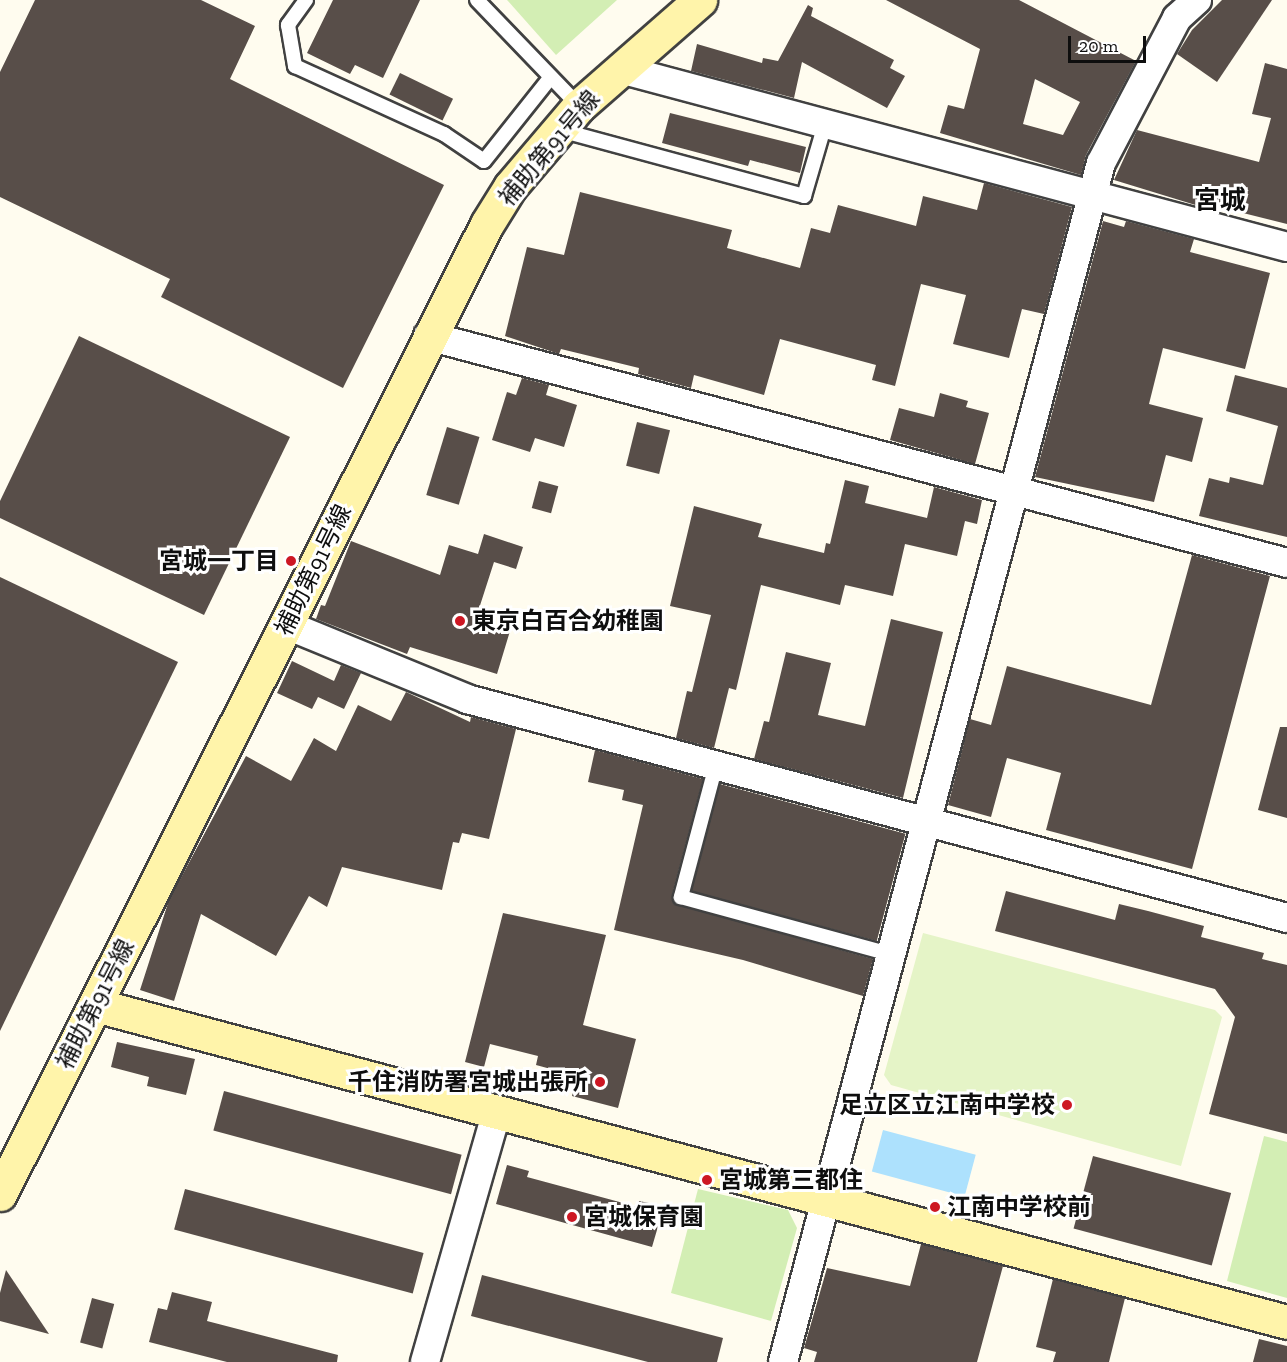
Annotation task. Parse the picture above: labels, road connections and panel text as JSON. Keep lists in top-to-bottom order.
{
  "streets": {
    "street": ["補助第91号線"]
  },
  "districts": ["宮城"],
  "places": [
    "宮城一丁目",
    "東京白百合幼稚園",
    "千住消防署宮城出張所",
    "足立区立江南中学校",
    "宮城第三都住",
    "江南中学校前",
    "宮城保育園"
  ],
  "scale_bar": "20 m"
}
